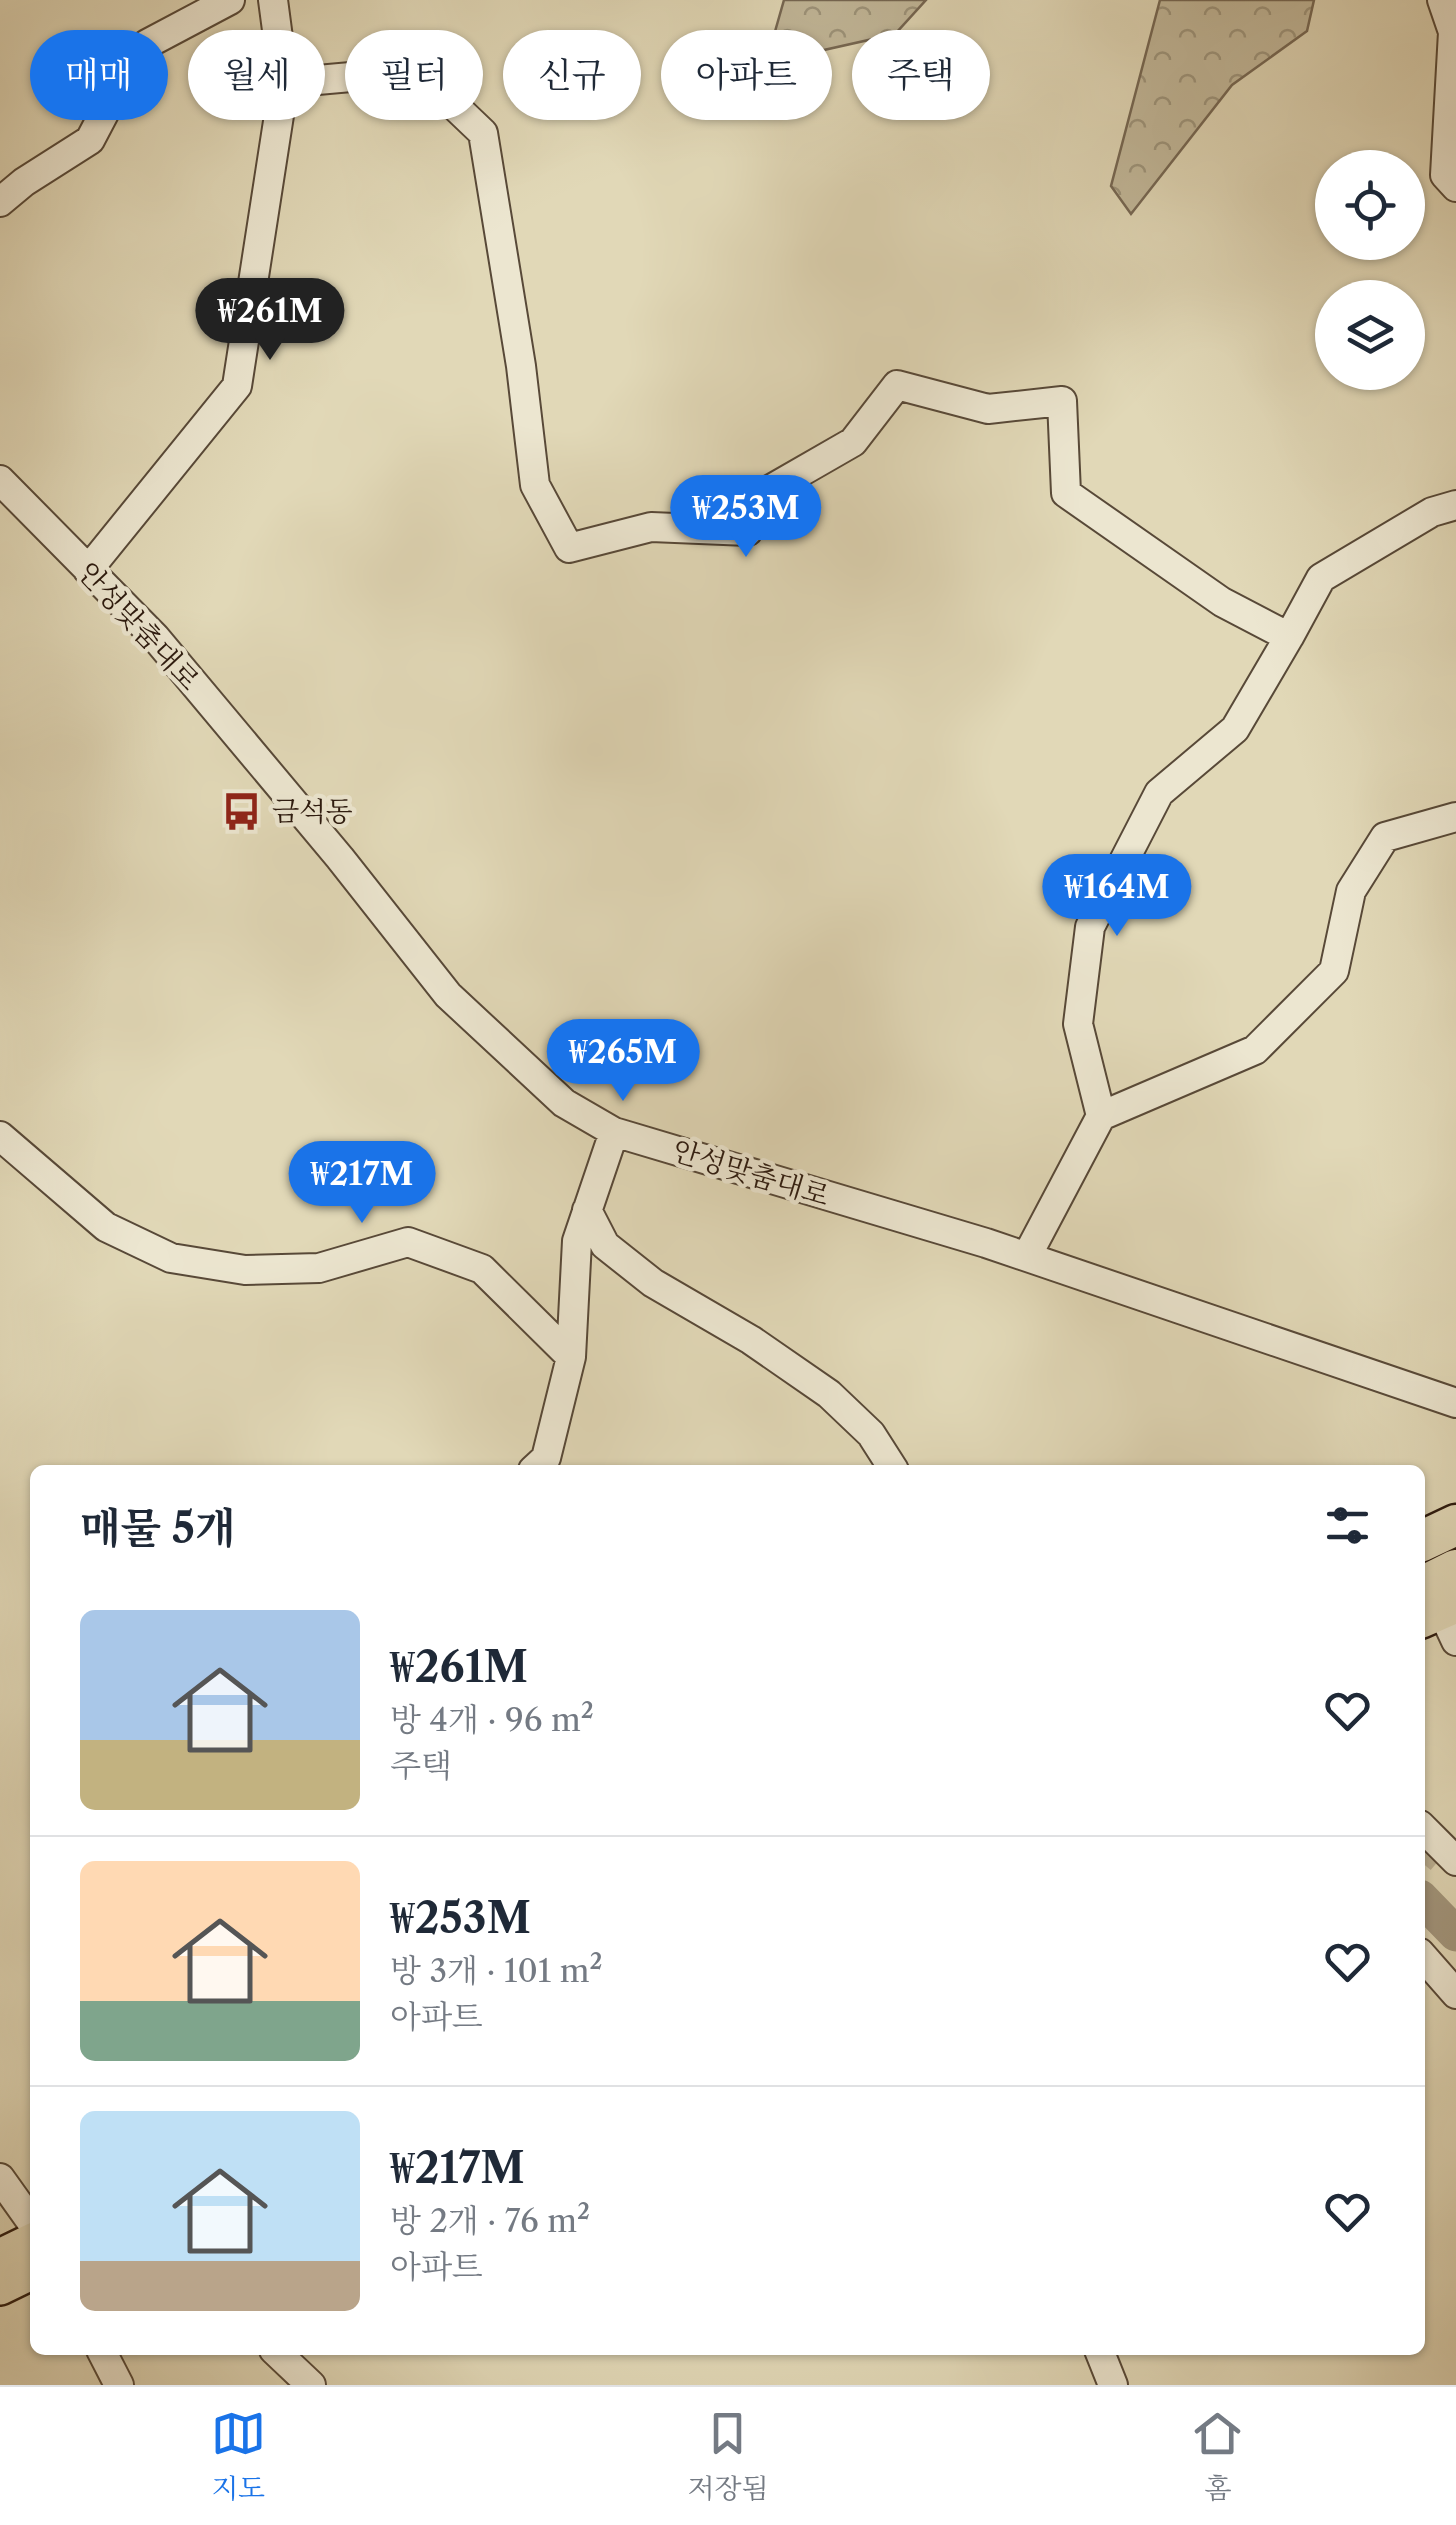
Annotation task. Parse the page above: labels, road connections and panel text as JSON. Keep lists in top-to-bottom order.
{
  "streets": {
    "street": ["안성맞춤대로"]
  },
  "places": {
    "bus stop": ["금석동"]
  },
  "page": {
    "chip": [
      "매매",
      "월세",
      "필터",
      "신규",
      "아파트",
      "주택"
    ],
    "price": [
      "₩261M",
      "₩253M",
      "₩164M",
      "₩265M",
      "₩217M"
    ],
    "heading": "매물 5개",
    "list": [
      {
        "name": "₩261M",
        "note": "방 4개 · 96 m² · 주택"
      },
      {
        "name": "₩253M",
        "note": "방 3개 · 101 m² · 아파트"
      },
      {
        "name": "₩217M",
        "note": "방 2개 · 76 m² · 아파트"
      }
    ],
    "tabs": ["지도", "저장됨", "홈"]
  }
}
